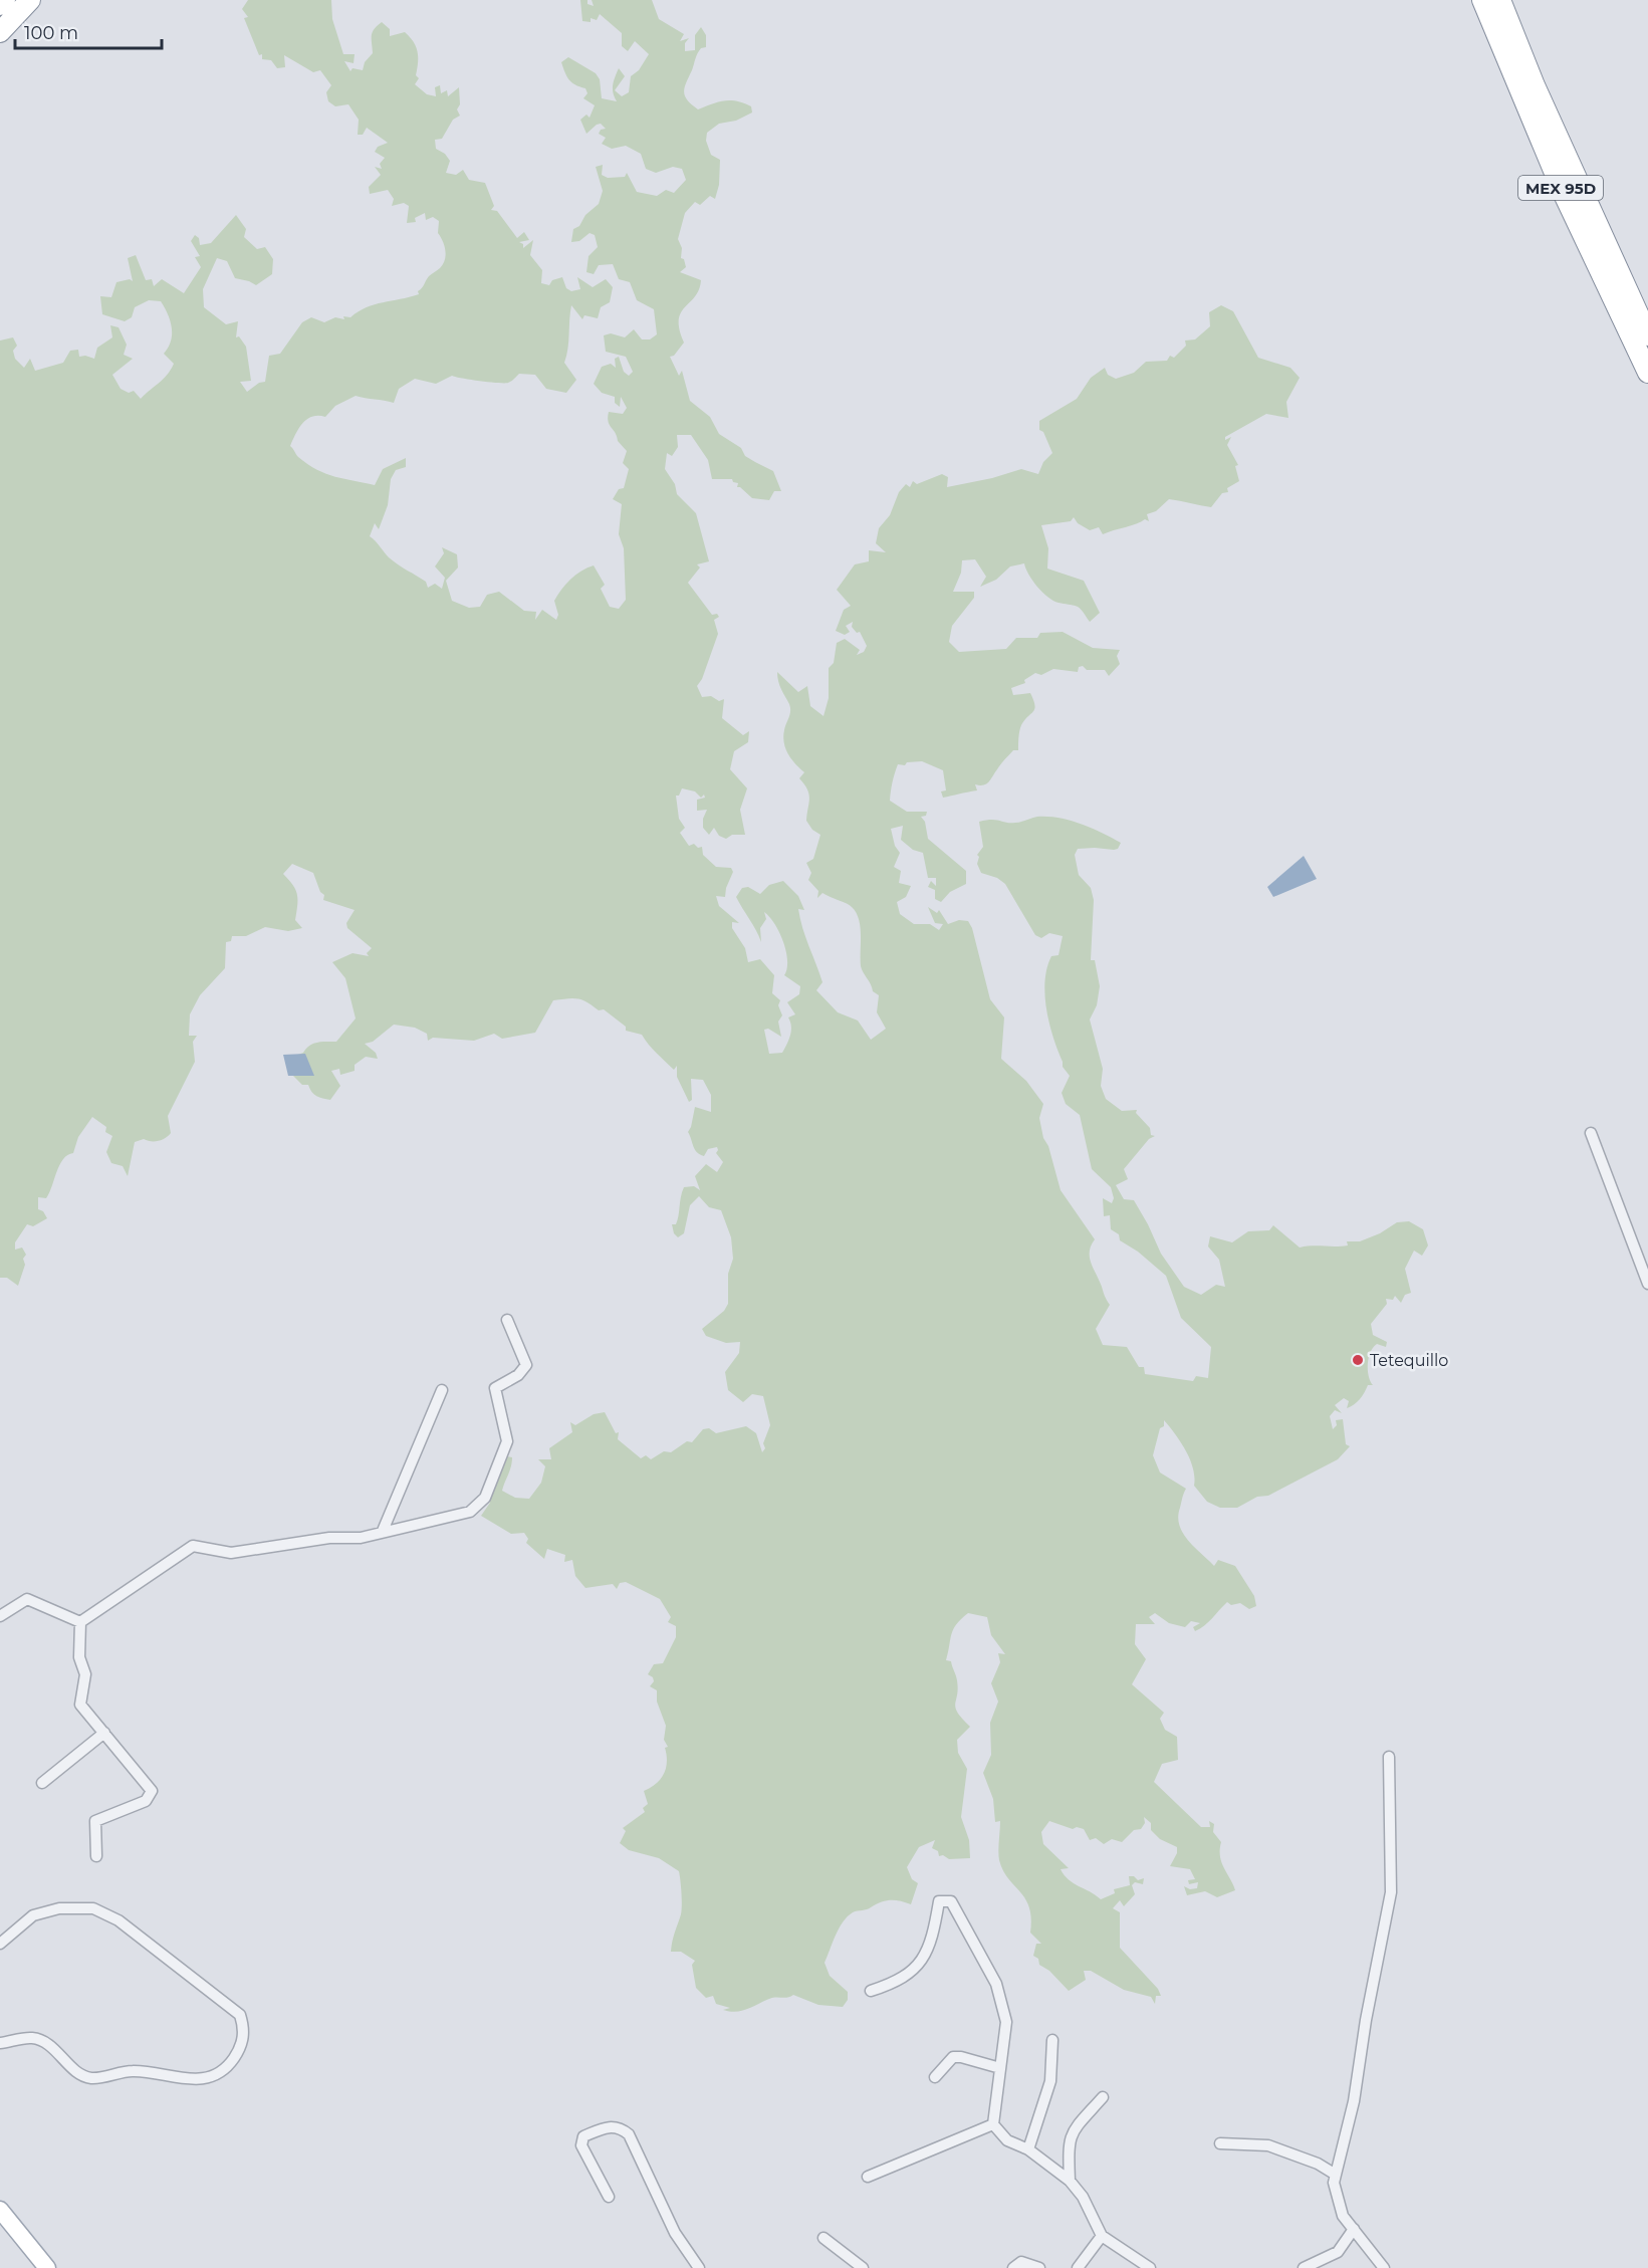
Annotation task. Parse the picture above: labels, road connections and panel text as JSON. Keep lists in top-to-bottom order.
{
  "streets": {
    "highway": ["MEX 95D"]
  },
  "places": ["Tetequillo"],
  "scale_bar": "100 m"
}
